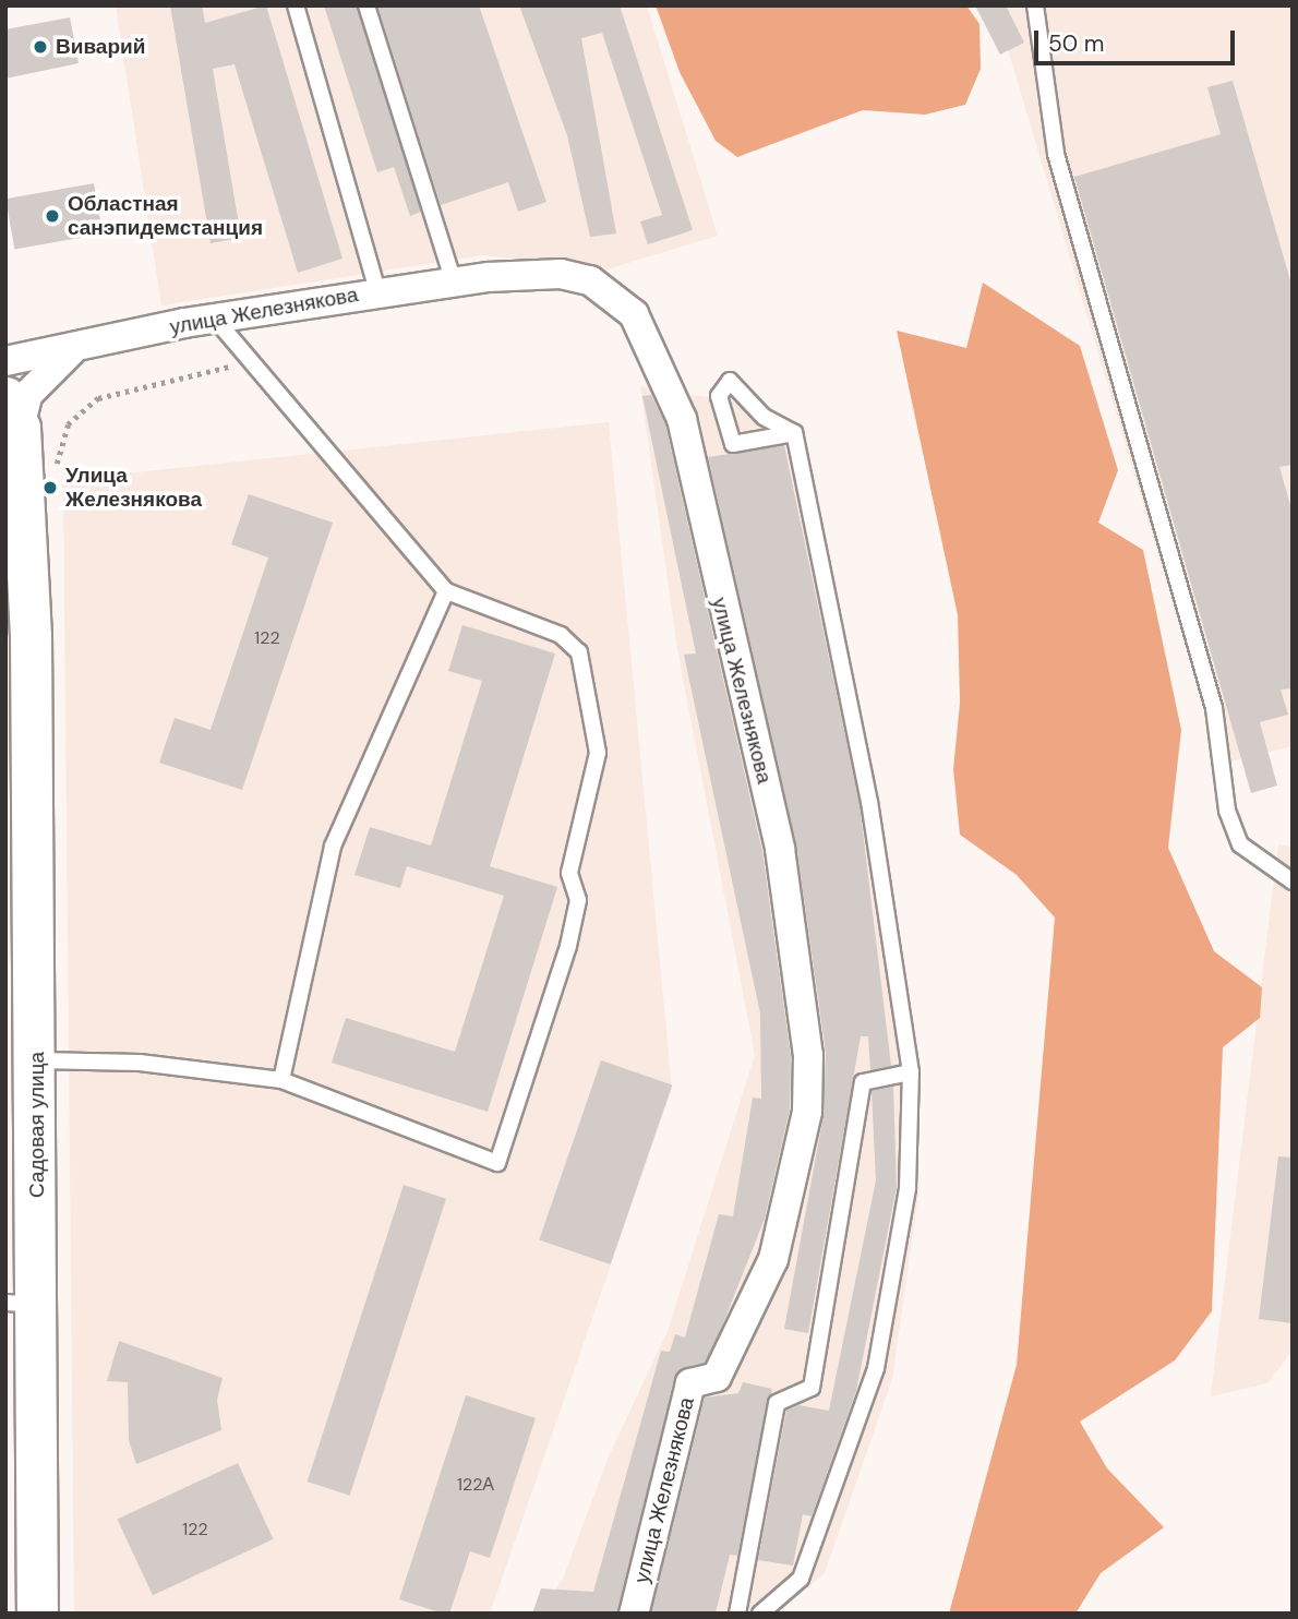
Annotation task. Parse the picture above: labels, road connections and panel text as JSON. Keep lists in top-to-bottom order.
{
  "streets": {
    "main road": ["Садовая улица"],
    "street": ["улица Железнякова"]
  },
  "places": ["Виварий", "Областная санэпидемстанция", "Улица Железнякова"],
  "house_numbers": ["122", "122А", "122"],
  "scale_bar": "50 m"
}
